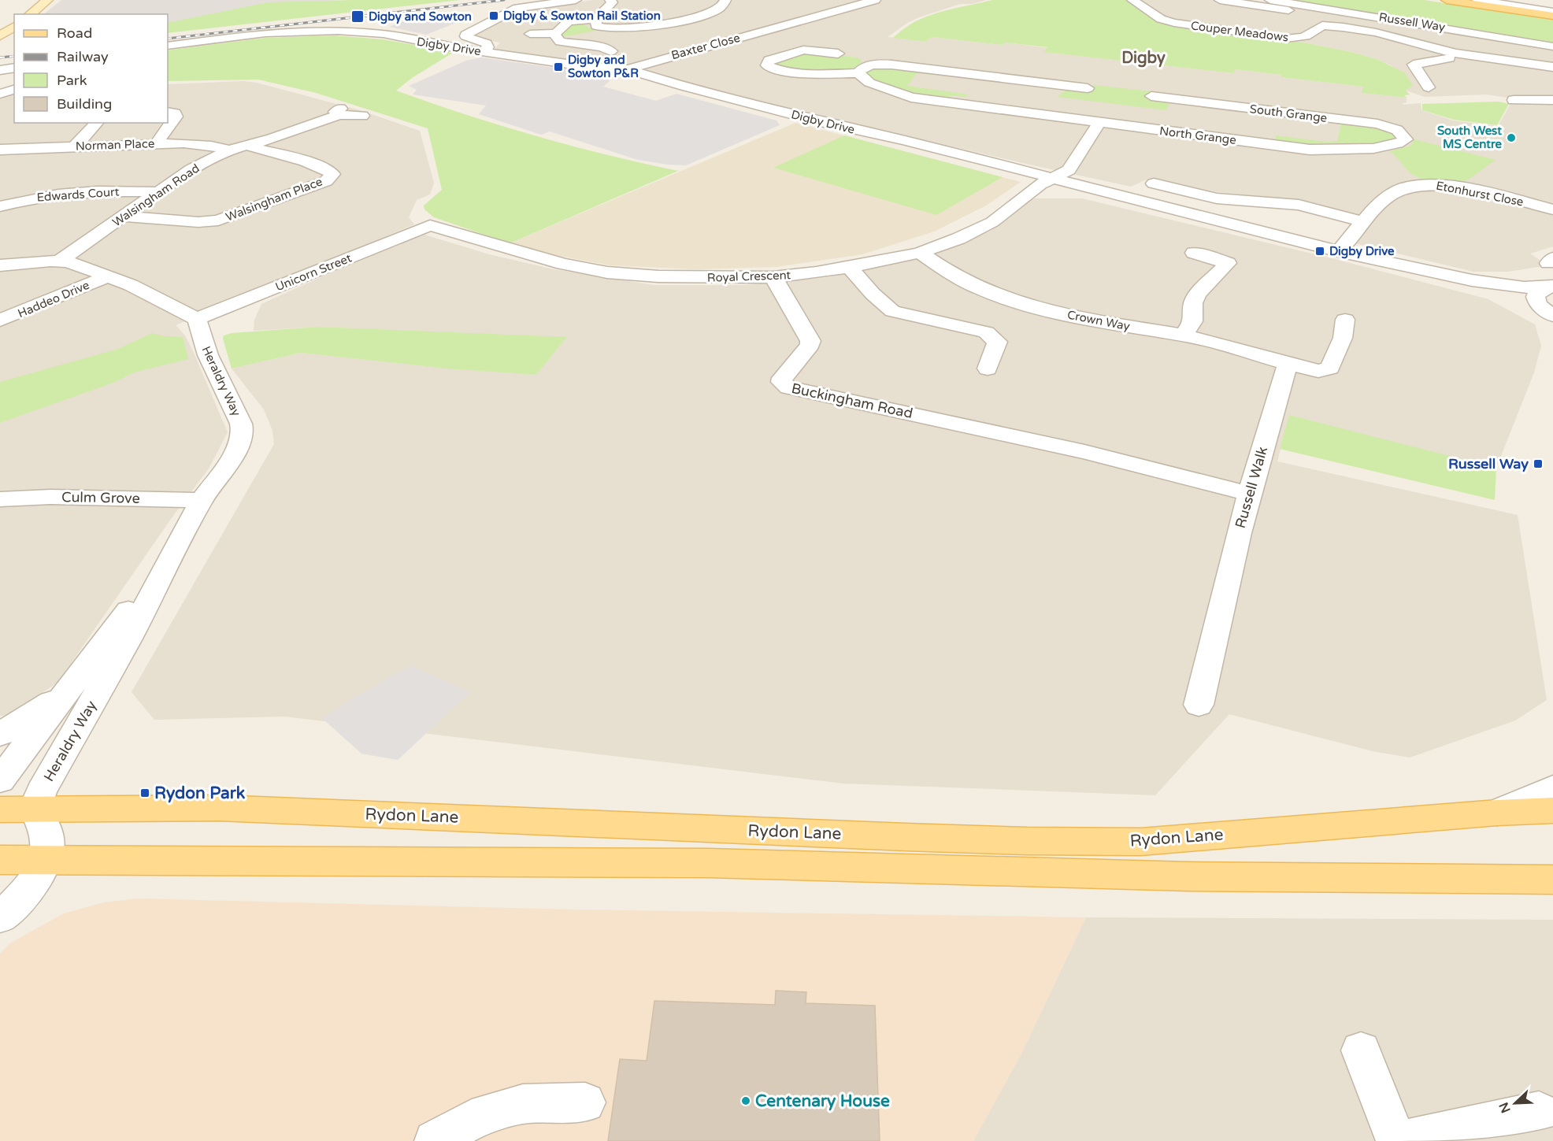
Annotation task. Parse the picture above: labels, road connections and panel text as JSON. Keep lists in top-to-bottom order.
{
  "streets": {
    "main road": ["Rydon Lane"],
    "street": [
      "Russell Way",
      "Couper Meadows",
      "Digby Drive",
      "Baxter Close",
      "South Grange",
      "North Grange",
      "Norman Place",
      "Etonhurst Close",
      "Edwards Court",
      "Walsingham Road",
      "Walsingham Place",
      "Unicorn Street",
      "Royal Crescent",
      "Haddeo Drive",
      "Crown Way",
      "Heraldry Way",
      "Buckingham Road",
      "Russell Walk",
      "Culm Grove"
    ]
  },
  "crossings": [
    ["Digby Drive", "Baxter Close"],
    ["Digby Drive", "Etonhurst Close"],
    ["Digby Drive", "Royal Crescent"],
    ["South Grange", "North Grange"],
    ["North Grange", "Royal Crescent"],
    ["Norman Place", "Walsingham Road"],
    ["Edwards Court", "Walsingham Road"],
    ["Walsingham Road", "Walsingham Place"],
    ["Unicorn Street", "Royal Crescent"],
    ["Unicorn Street", "Heraldry Way"],
    ["Royal Crescent", "Crown Way"],
    ["Royal Crescent", "Buckingham Road"],
    ["Crown Way", "Russell Walk"],
    ["Heraldry Way", "Culm Grove"],
    ["Heraldry Way", "Rydon Lane"],
    ["Buckingham Road", "Russell Walk"]
  ],
  "districts": ["Digby"],
  "places": {
    "transit": [
      "Digby & Sowton Rail Station",
      "Digby and Sowton",
      "Digby and Sowton P&R",
      "Digby Drive",
      "Russell Way",
      "Rydon Park"
    ],
    "other": ["South West MS Centre", "Centenary House"]
  },
  "legend": [
    "Road",
    "Railway",
    "Park",
    "Building"
  ],
  "north": "bottom left"
}
